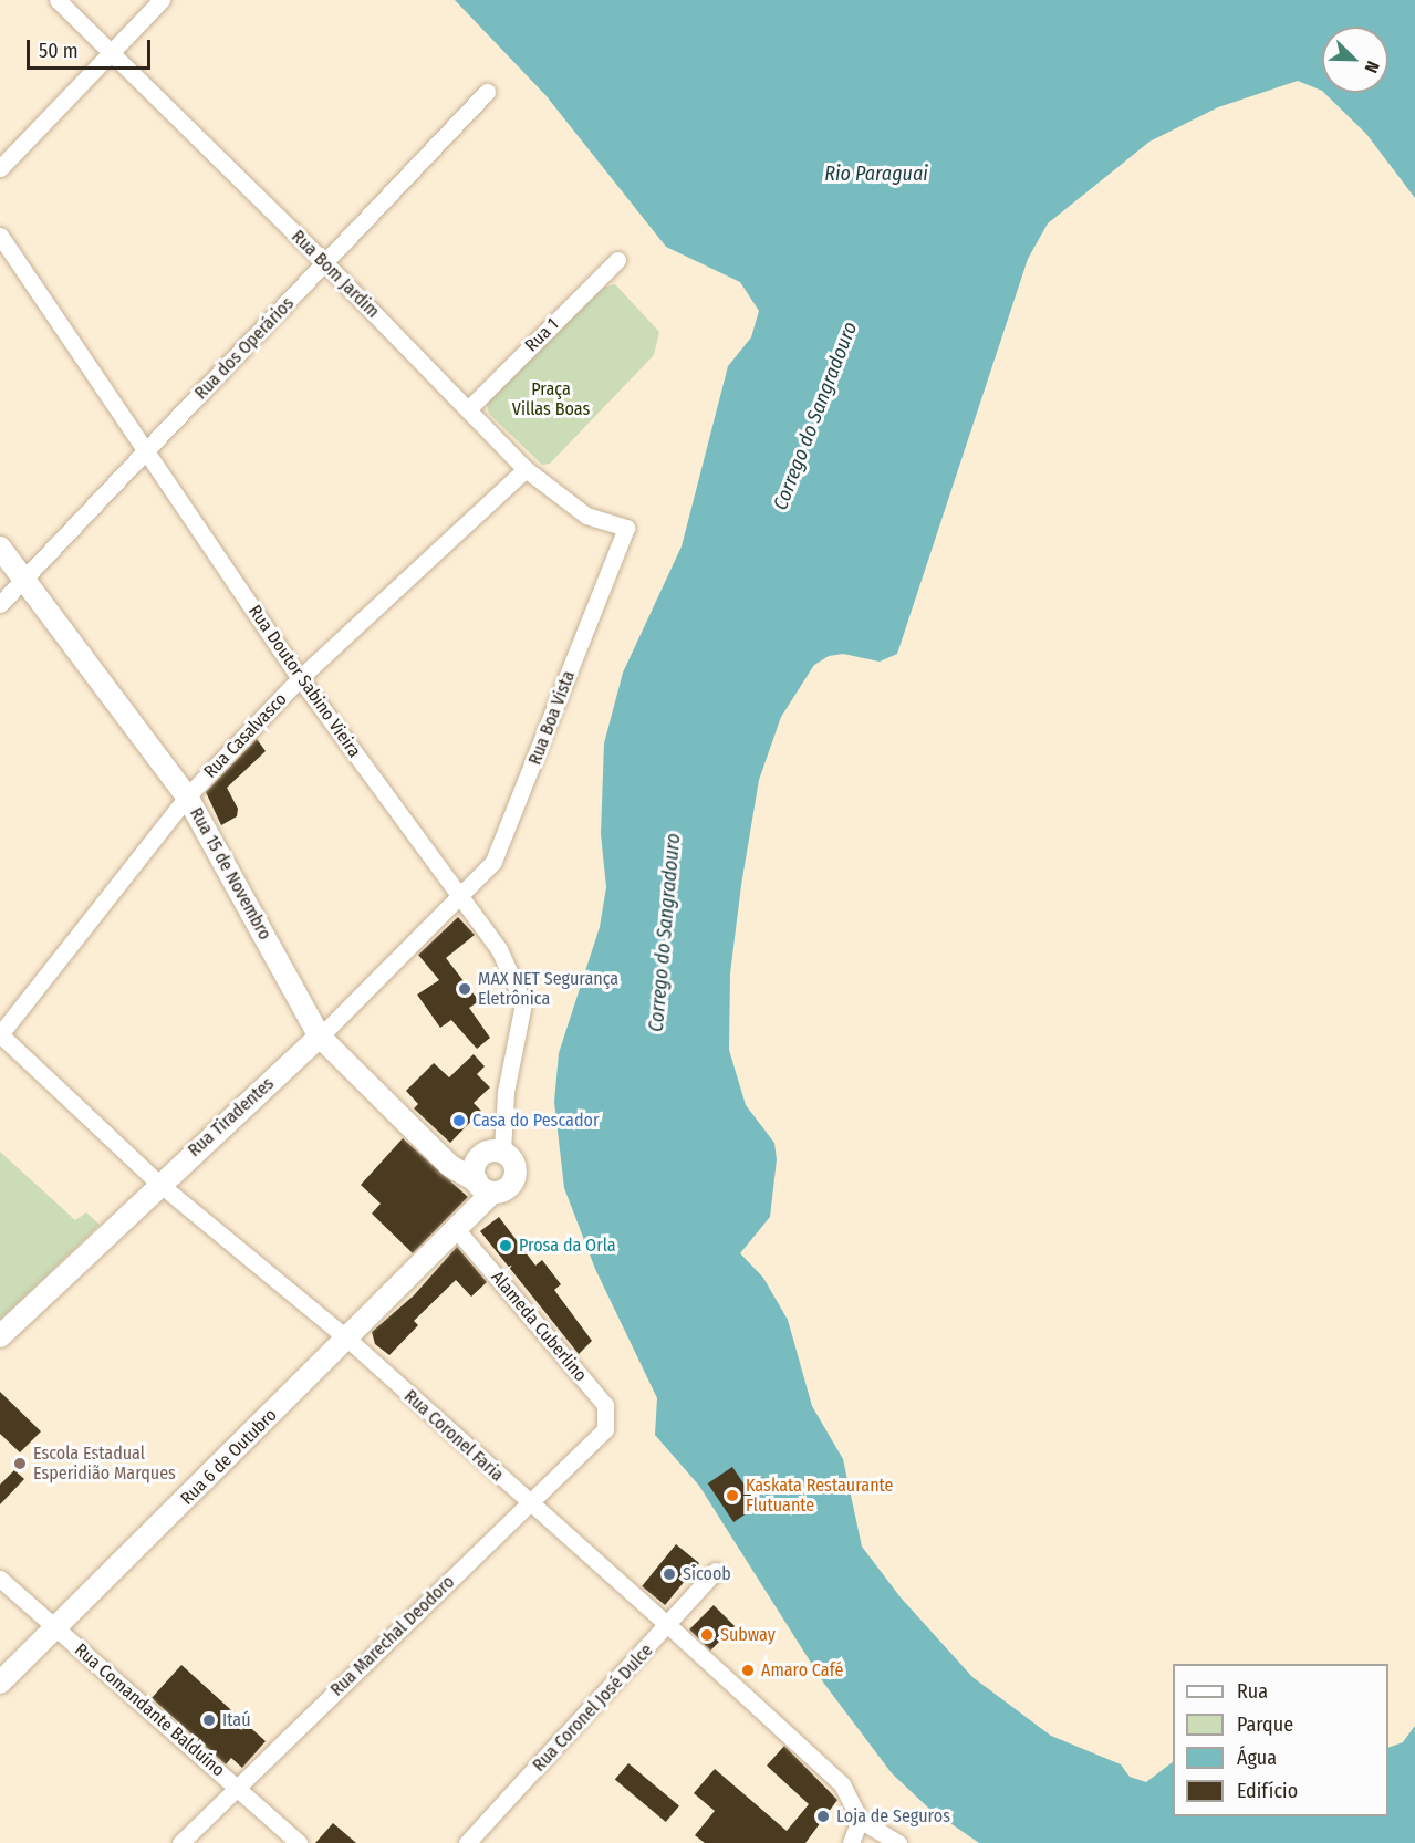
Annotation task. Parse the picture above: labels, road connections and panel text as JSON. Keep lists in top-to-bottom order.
{
  "streets": {
    "street": [
      "Rua Bom Jardim",
      "Rua 1",
      "Rua dos Operários",
      "Rua Doutor Sabino Vieira",
      "Rua Boa Vista",
      "Rua Casalvasco",
      "Rua 15 de Novembro",
      "Rua Tiradentes",
      "Alameda Cuberlino",
      "Rua Coronel Faria",
      "Rua 6 de Outubro",
      "Rua Marechal Deodoro",
      "Rua Coronel José Dulce",
      "Rua Comandante Balduíno"
    ]
  },
  "crossings": [
    ["Rua Bom Jardim", "Rua 1"],
    ["Rua Bom Jardim", "Rua dos Operários"],
    ["Rua Bom Jardim", "Rua Boa Vista"],
    ["Rua Bom Jardim", "Rua Casalvasco"],
    ["Rua dos Operários", "Rua Doutor Sabino Vieira"],
    ["Rua dos Operários", "Rua 15 de Novembro"],
    ["Rua Doutor Sabino Vieira", "Rua Boa Vista"],
    ["Rua Doutor Sabino Vieira", "Rua Casalvasco"],
    ["Rua Doutor Sabino Vieira", "Rua 15 de Novembro"],
    ["Rua Doutor Sabino Vieira", "Rua Tiradentes"],
    ["Rua Doutor Sabino Vieira", "Rua 6 de Outubro"],
    ["Rua Boa Vista", "Rua Tiradentes"],
    ["Rua Casalvasco", "Rua 15 de Novembro"],
    ["Rua Casalvasco", "Rua Coronel Faria"],
    ["Rua 15 de Novembro", "Rua Tiradentes"],
    ["Rua 15 de Novembro", "Rua 6 de Outubro"],
    ["Rua Tiradentes", "Rua Coronel Faria"],
    ["Alameda Cuberlino", "Rua 6 de Outubro"],
    ["Alameda Cuberlino", "Rua Marechal Deodoro"],
    ["Rua Coronel Faria", "Rua 6 de Outubro"],
    ["Rua Coronel Faria", "Rua Marechal Deodoro"],
    ["Rua Coronel Faria", "Rua Coronel José Dulce"],
    ["Rua 6 de Outubro", "Rua Comandante Balduíno"],
    ["Rua Marechal Deodoro", "Rua Comandante Balduíno"]
  ],
  "water": ["Rio Paraguai", "Corrego do Sangradouro"],
  "parks": ["Praça Villas Boas"],
  "places": [
    "MAX NET Segurança Eletrônica",
    "Casa do Pescador",
    "Prosa da Orla",
    "Escola Estadual Esperidião Marques",
    "Kaskata Restaurante Flutuante",
    "Sicoob",
    "Subway",
    "Amaro Café",
    "Itaú",
    "Loja de Seguros"
  ],
  "legend": [
    "Rua",
    "Parque",
    "Água",
    "Edifício"
  ],
  "scale_bar": "50 m",
  "north": "bottom right"
}
